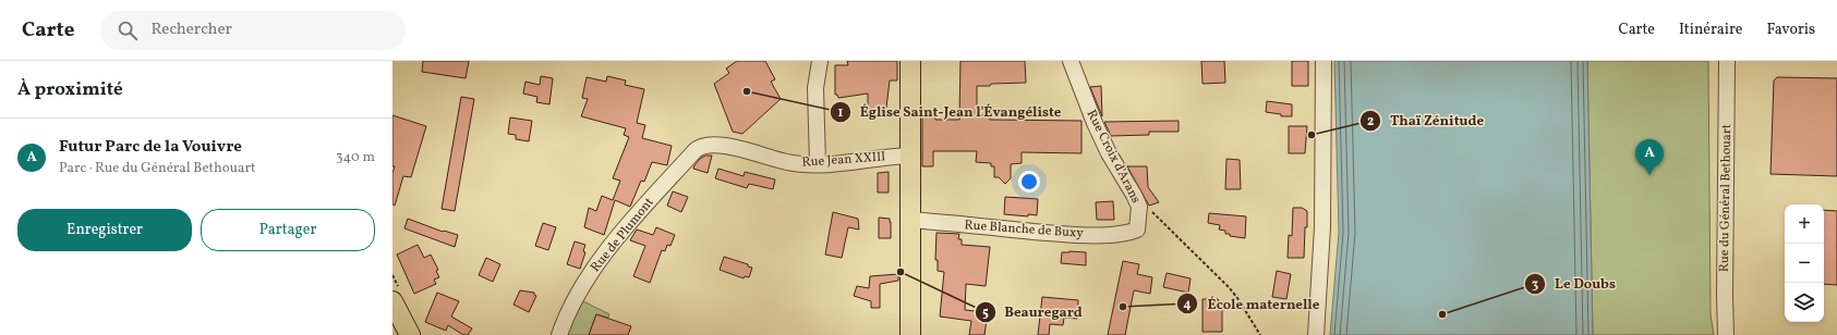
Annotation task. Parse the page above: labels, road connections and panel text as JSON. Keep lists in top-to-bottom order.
{
  "streets": {
    "street": [
      "Rue Croix d'Arans",
      "Rue Jean XXIII",
      "Rue du Général Bethouart",
      "Rue Blanche de Buxy",
      "Rue de Plumont"
    ]
  },
  "crossings": [
    ["Rue Croix d'Arans", "Rue Blanche de Buxy"],
    ["Rue Jean XXIII", "Rue de Plumont"]
  ],
  "places": [
    "Église Saint-Jean l'Évangéliste",
    "Thaï Zénitude",
    "Beauregard",
    "École maternelle",
    "Le Doubs"
  ],
  "page": {
    "header": "Carte",
    "search": "Rechercher",
    "nav": ["Carte", "Itinéraire", "Favoris"],
    "heading": "À proximité",
    "list": [
      {
        "mark": "A",
        "name": "Futur Parc de la Vouivre",
        "note": "Parc · Rue du Général Bethouart",
        "value": "340 m"
      }
    ],
    "pins": "A",
    "buttons": ["Enregistrer", "Partager"],
    "map_buttons": ["+", "−"]
  }
}
